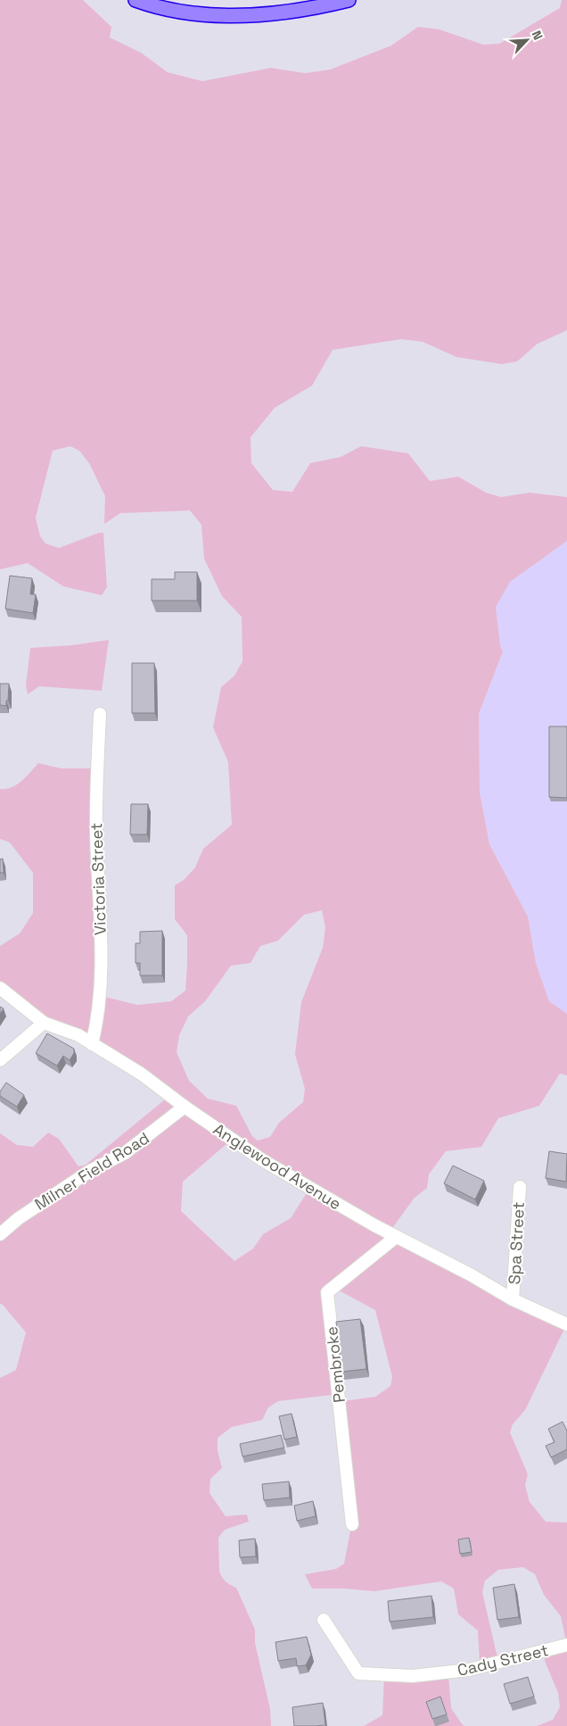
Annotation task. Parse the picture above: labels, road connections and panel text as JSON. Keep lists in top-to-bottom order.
{
  "streets": {
    "street": [
      "Victoria Street",
      "Anglewood Avenue",
      "Milner Field Road",
      "Spa Street",
      "Pembroke",
      "Cady Street"
    ]
  },
  "crossings": [
    ["Victoria Street", "Anglewood Avenue"],
    ["Anglewood Avenue", "Milner Field Road"],
    ["Anglewood Avenue", "Spa Street"],
    ["Anglewood Avenue", "Pembroke"]
  ],
  "north": "top right"
}
